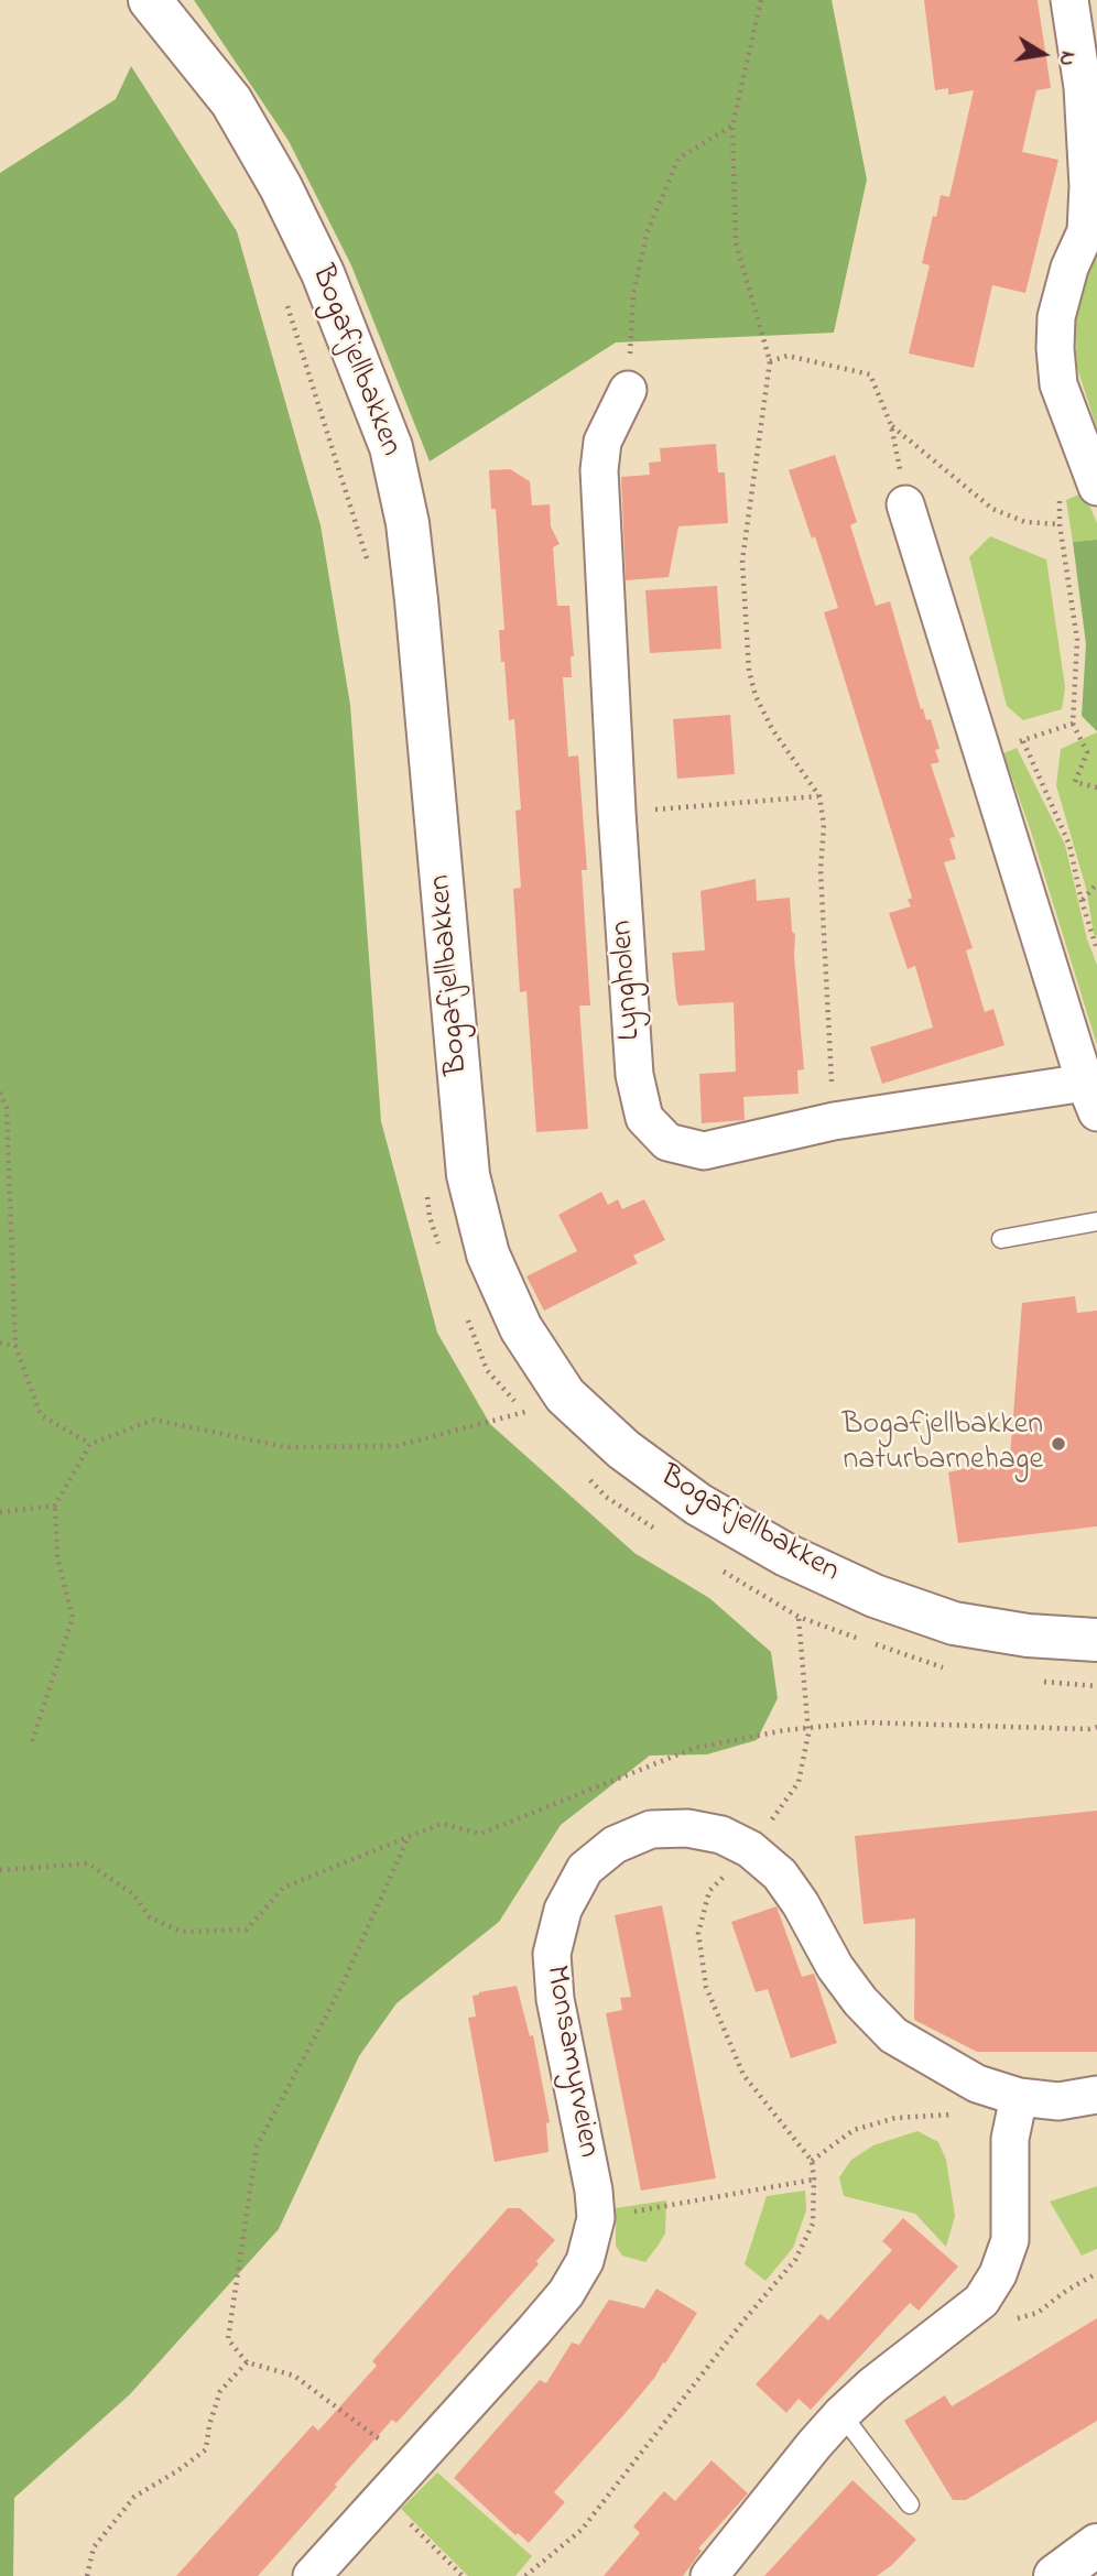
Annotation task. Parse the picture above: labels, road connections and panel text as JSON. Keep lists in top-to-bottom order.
{
  "streets": {
    "street": ["Bogafjellbakken", "Lyngholen", "Monsamyrveien"]
  },
  "places": ["Bogafjellbakken naturbarnehage"],
  "north": "right"
}
